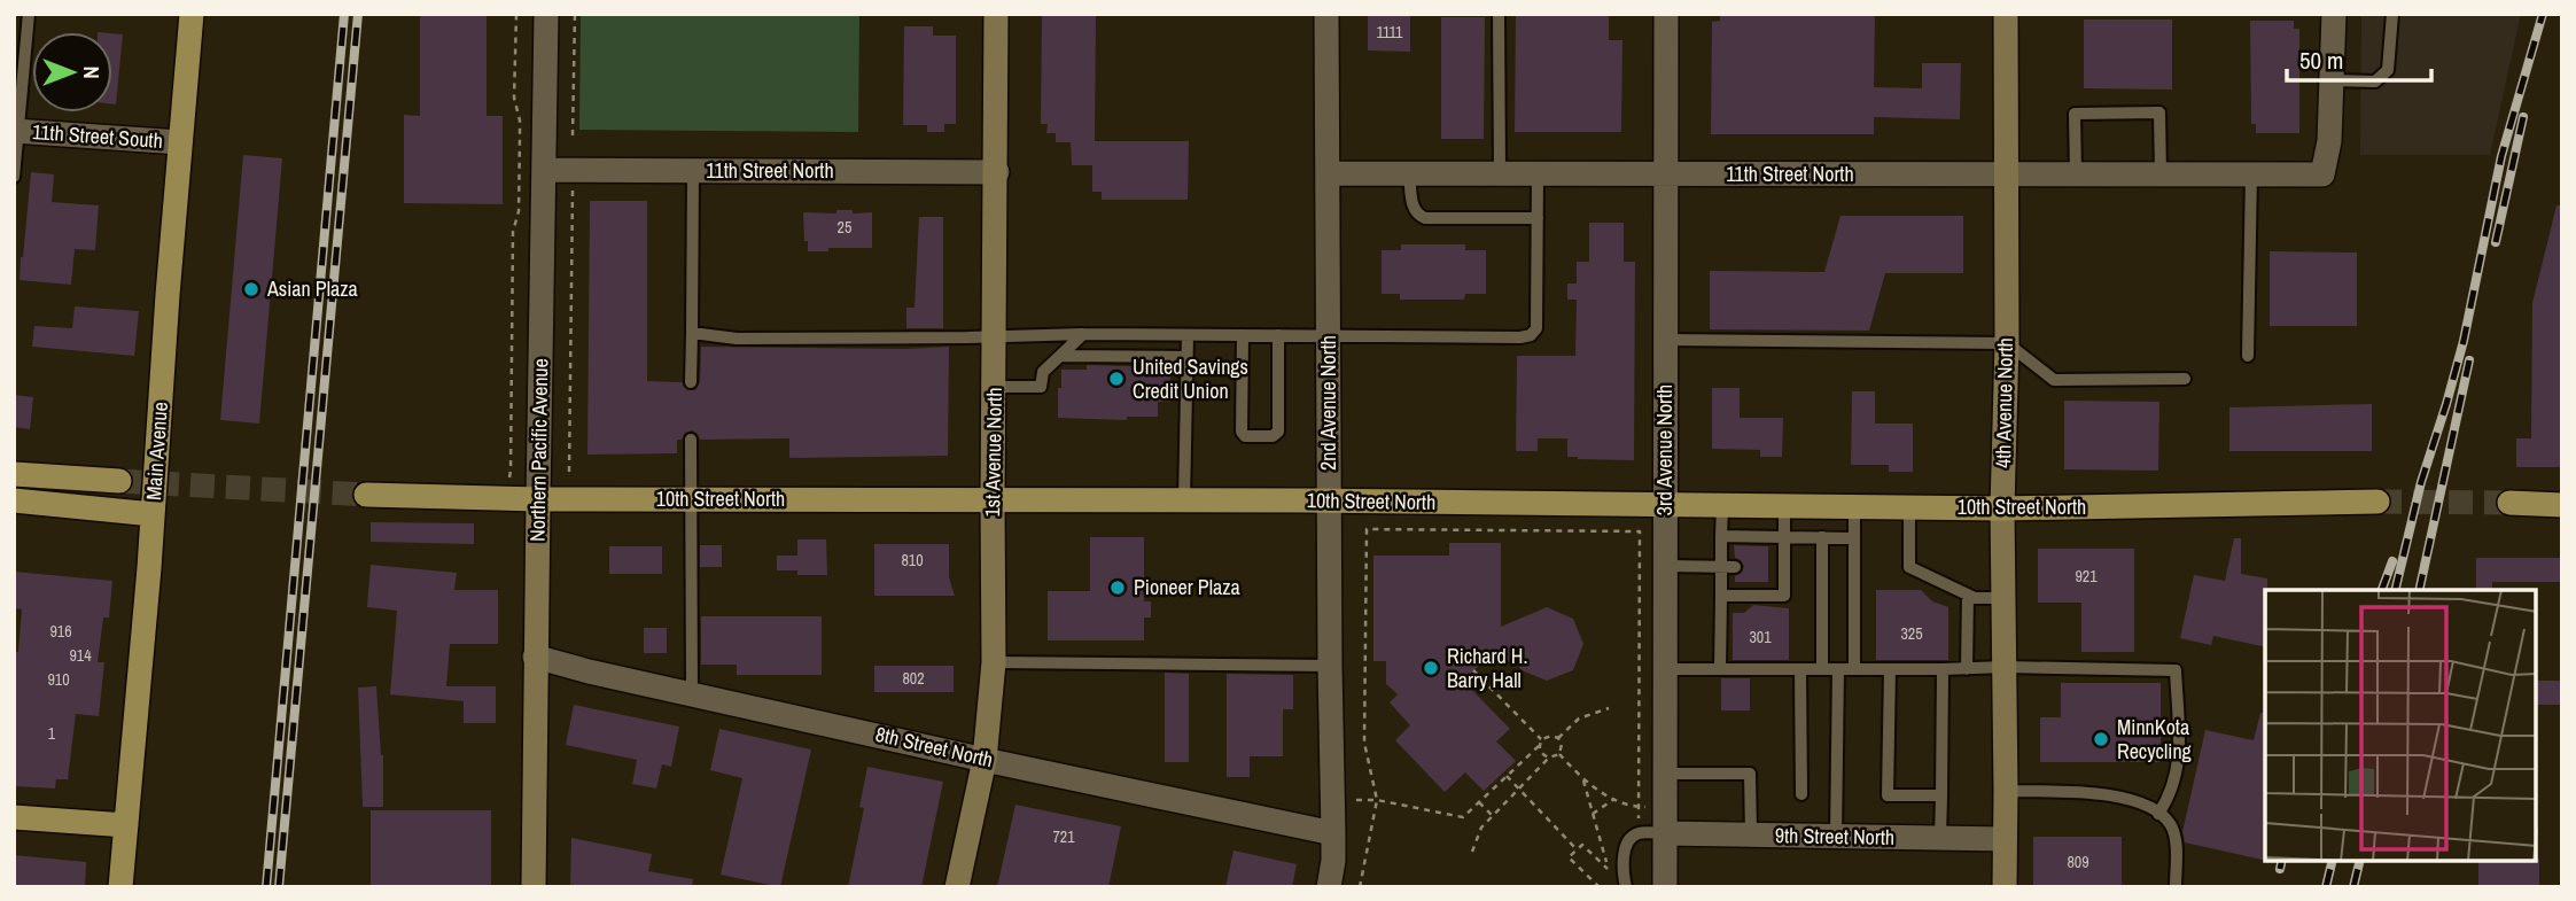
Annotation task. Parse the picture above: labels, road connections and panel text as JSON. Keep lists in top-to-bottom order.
{
  "streets": {
    "main road": ["Main Avenue", "10th Street North"],
    "street": [
      "11th Street South",
      "11th Street North",
      "2nd Avenue North",
      "4th Avenue North",
      "Northern Pacific Avenue",
      "3rd Avenue North",
      "1st Avenue North",
      "8th Street North",
      "9th Street North"
    ]
  },
  "crossings": [
    ["11th Street South", "Main Avenue"],
    ["11th Street North", "2nd Avenue North"],
    ["11th Street North", "4th Avenue North"],
    ["11th Street North", "Northern Pacific Avenue"],
    ["11th Street North", "3rd Avenue North"],
    ["11th Street North", "1st Avenue North"],
    ["2nd Avenue North", "10th Street North"],
    ["2nd Avenue North", "8th Street North"],
    ["4th Avenue North", "10th Street North"],
    ["4th Avenue North", "9th Street North"],
    ["Northern Pacific Avenue", "10th Street North"],
    ["Northern Pacific Avenue", "8th Street North"],
    ["3rd Avenue North", "10th Street North"],
    ["3rd Avenue North", "9th Street North"],
    ["1st Avenue North", "10th Street North"],
    ["1st Avenue North", "8th Street North"]
  ],
  "places": [
    "Asian Plaza",
    "United Savings Credit Union",
    "Pioneer Plaza",
    "Richard H. Barry Hall",
    "MinnKota Recycling"
  ],
  "house_numbers": [
    "1111",
    "25",
    "810",
    "921",
    "916",
    "325",
    "301",
    "914",
    "802",
    "910",
    "1",
    "721",
    "809"
  ],
  "scale_bar": "50 m",
  "north": "right"
}
